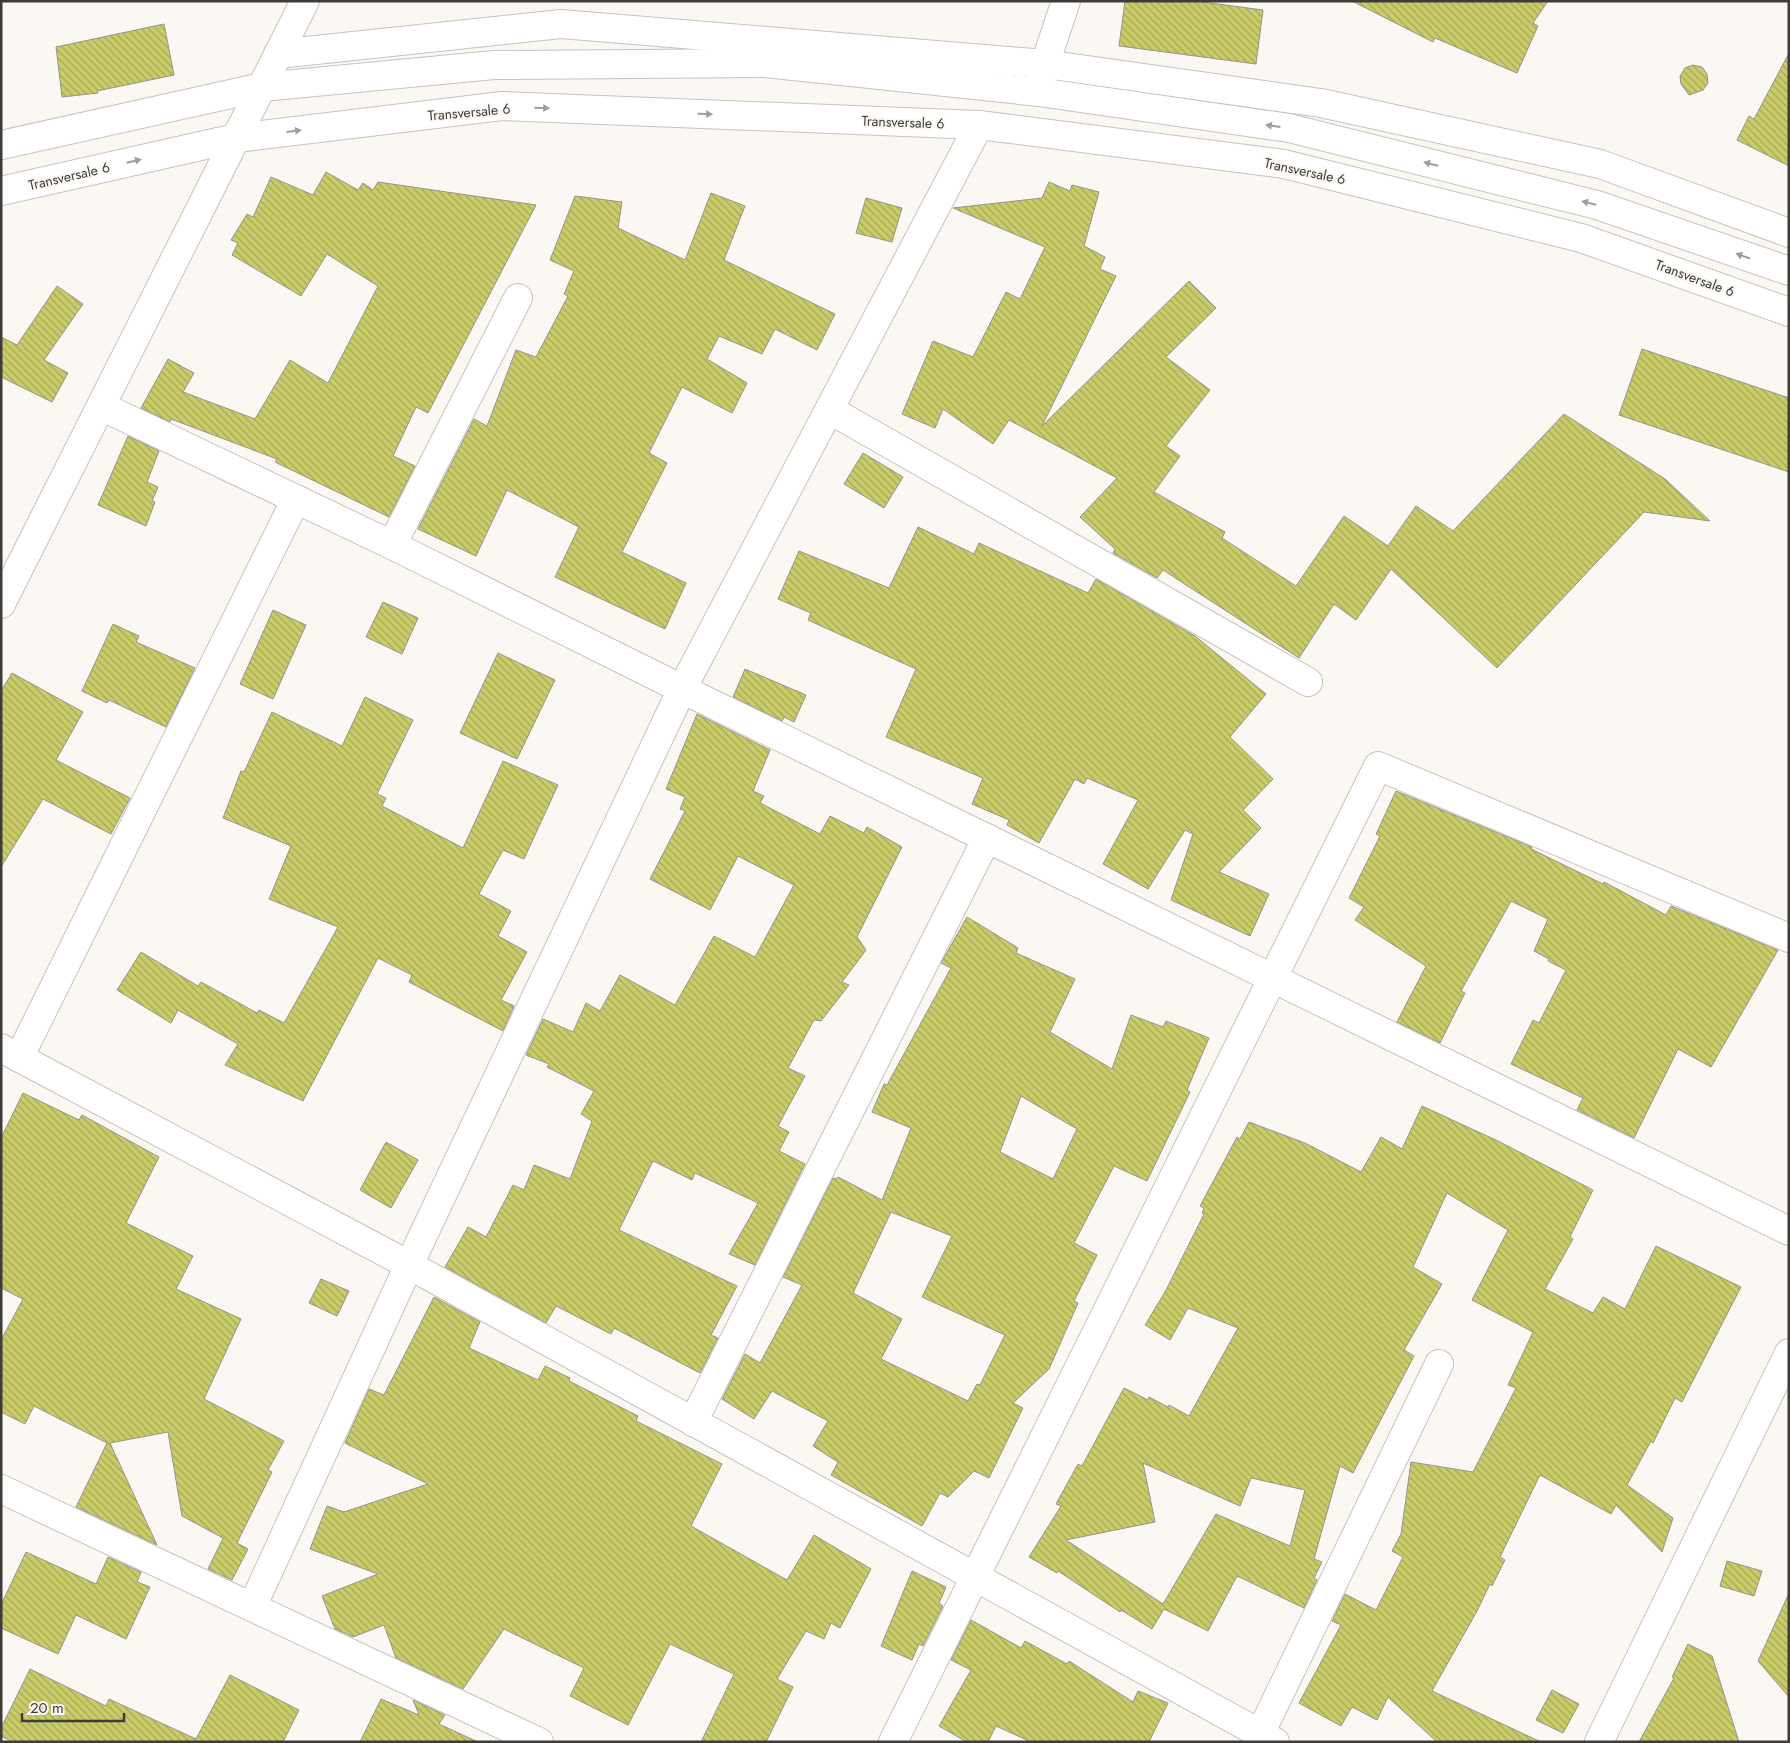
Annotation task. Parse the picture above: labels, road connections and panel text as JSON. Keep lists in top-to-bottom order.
{
  "streets": {
    "street": ["Transversale 6"]
  },
  "scale_bar": "20 m"
}
